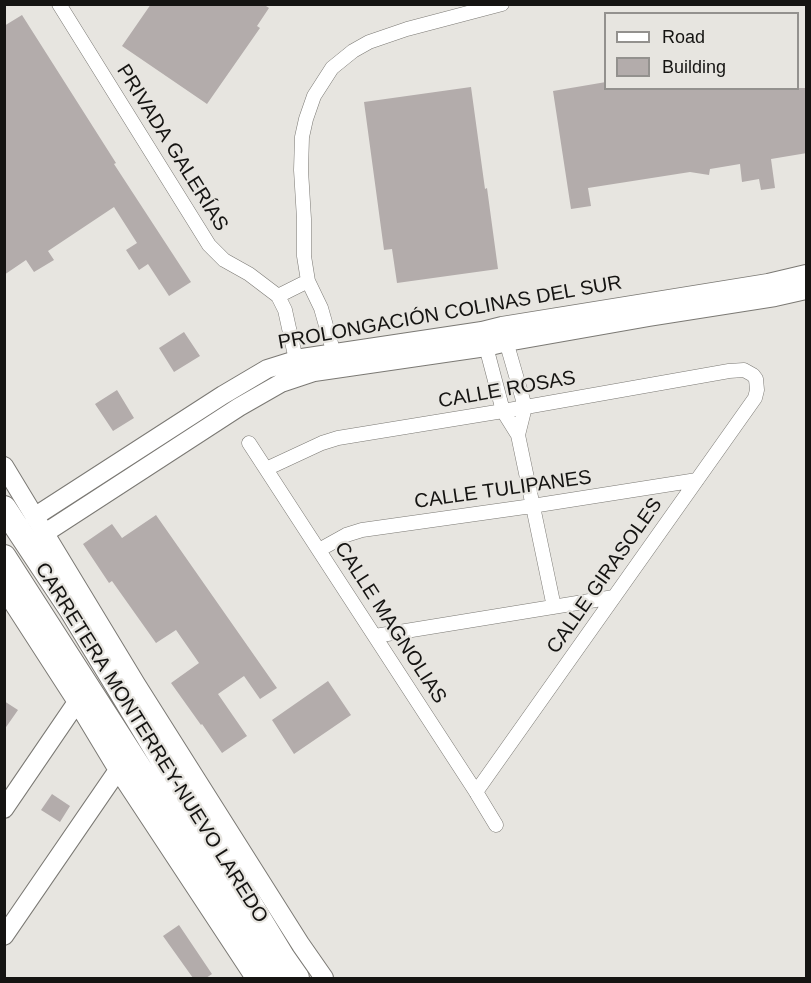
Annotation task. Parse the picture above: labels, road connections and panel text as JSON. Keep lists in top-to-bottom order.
{
  "streets": {
    "highway": ["CARRETERA MONTERREY-NUEVO LAREDO"],
    "street": [
      "PRIVADA GALERÍAS",
      "PROLONGACIÓN COLINAS DEL SUR",
      "CALLE ROSAS",
      "CALLE TULIPANES",
      "CALLE GIRASOLES",
      "CALLE MAGNOLIAS"
    ]
  },
  "crossings": [
    ["CALLE ROSAS", "CALLE GIRASOLES"],
    ["CALLE ROSAS", "CALLE MAGNOLIAS"],
    ["CALLE TULIPANES", "CALLE GIRASOLES"],
    ["CALLE TULIPANES", "CALLE MAGNOLIAS"],
    ["CALLE GIRASOLES", "CALLE MAGNOLIAS"]
  ],
  "legend": ["Road", "Building"]
}
